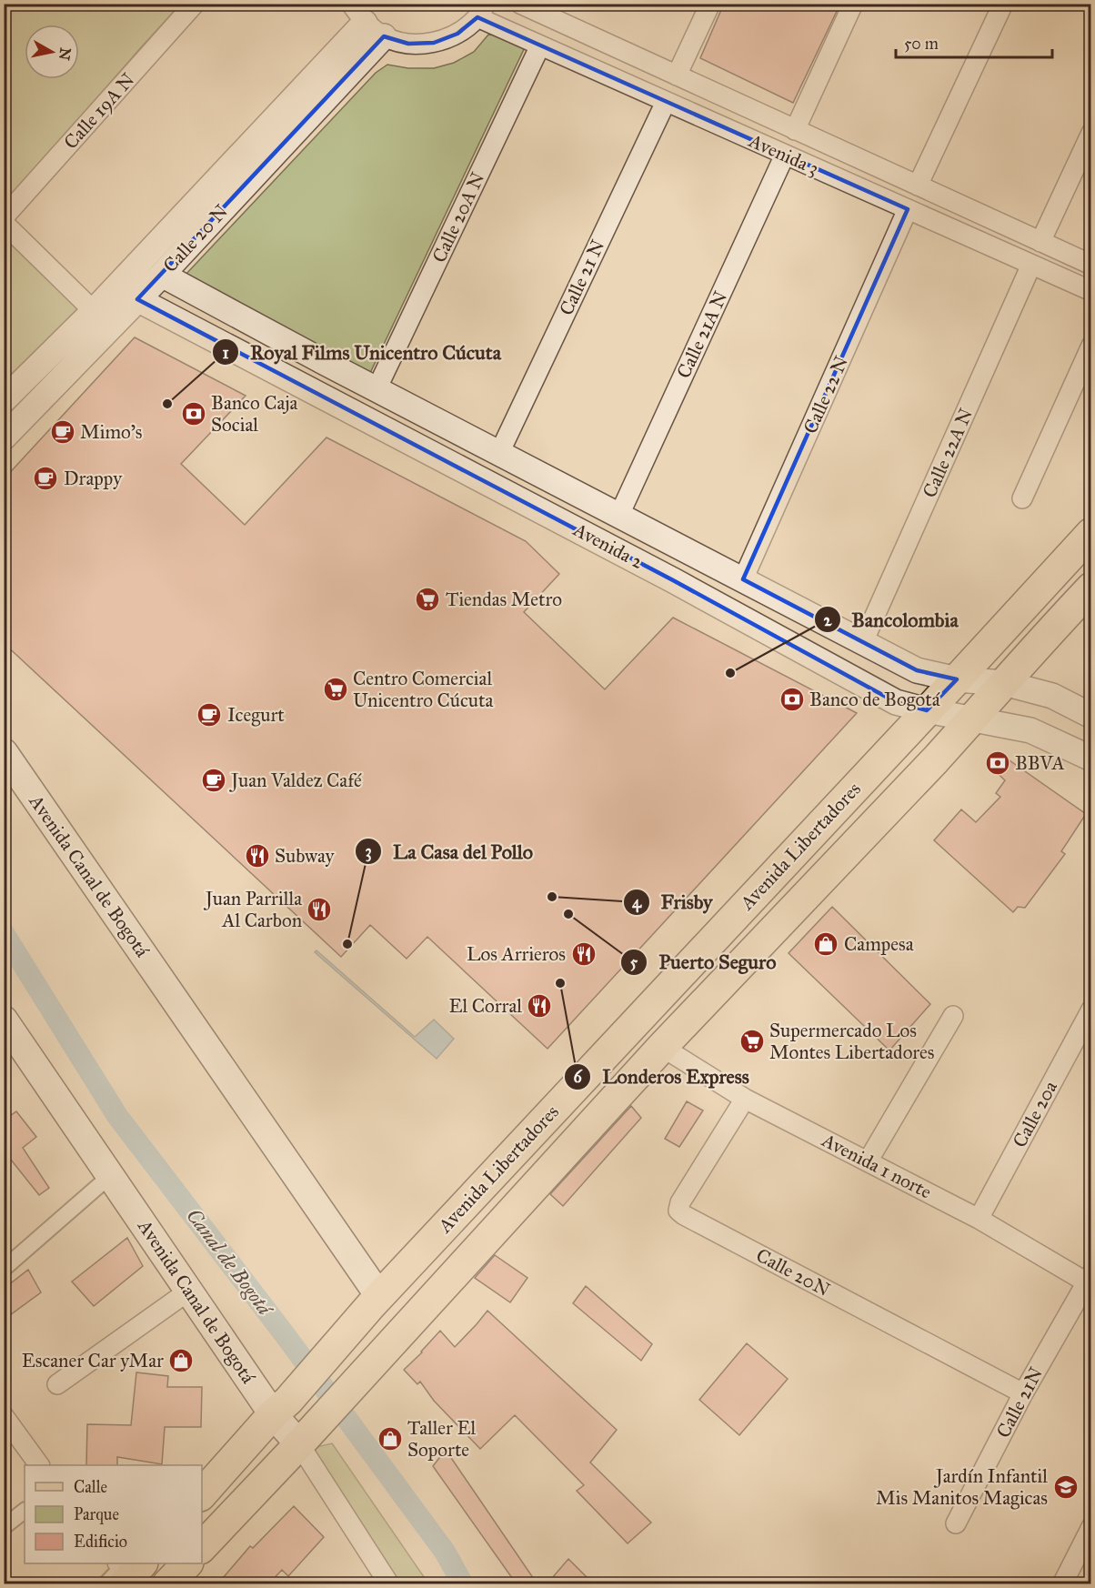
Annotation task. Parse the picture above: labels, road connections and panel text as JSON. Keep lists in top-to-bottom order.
{
  "streets": {
    "main road": ["Avenida Libertadores", "Avenida Canal de Bogotá"],
    "street": [
      "Calle 19A N",
      "Avenida 3",
      "Calle 20A N",
      "Calle 20 N",
      "Calle 21 N",
      "Calle 21A N",
      "Calle 22 N",
      "Calle 22A N",
      "Avenida 2",
      "Calle 20a",
      "Avenida 1 norte",
      "Calle 20N",
      "Calle 21N"
    ]
  },
  "crossings": [
    ["Avenida 3", "Calle 20A N"],
    ["Avenida 3", "Calle 21 N"],
    ["Avenida 3", "Calle 21A N"],
    ["Avenida 3", "Calle 22 N"],
    ["Avenida 3", "Calle 22A N"],
    ["Calle 20A N", "Avenida 2"],
    ["Calle 20 N", "Avenida 2"],
    ["Calle 21 N", "Avenida 2"],
    ["Calle 21A N", "Avenida 2"],
    ["Calle 22 N", "Avenida 2"],
    ["Calle 22A N", "Avenida 2"],
    ["Avenida 2", "Avenida Libertadores"],
    ["Avenida Libertadores", "Avenida Canal de Bogotá"],
    ["Avenida Libertadores", "Avenida 1 norte"],
    ["Calle 20a", "Avenida 1 norte"],
    ["Avenida 1 norte", "Calle 20N"],
    ["Avenida 1 norte", "Calle 21N"],
    ["Calle 20N", "Calle 21N"]
  ],
  "water": ["Canal de Bogotá"],
  "places": {
    "other": [
      "Royal Films Unicentro Cúcuta",
      "Bancolombia",
      "Frisby",
      "Puerto Seguro",
      "La Casa del Pollo",
      "Londeros Express"
    ],
    "bank": ["Banco Caja Social", "Banco de Bogotá", "BBVA"],
    "cafe": [
      "Mimo's",
      "Drappy",
      "Icegurt",
      "Juan Valdez Café"
    ],
    "supermarket": ["Tiendas Metro", "Centro Comercial Unicentro Cúcuta", "Supermercado Los Montes Libertadores"],
    "restaurant": [
      "Subway",
      "Juan Parrilla Al Carbon",
      "Los Arrieros",
      "El Corral"
    ],
    "shop": ["Campesa", "Escaner Car yMar", "Taller El Soporte"],
    "school or university": ["Jardín Infantil Mis Manitos Magicas"]
  },
  "legend": ["Calle", "Parque", "Edificio"],
  "scale_bar": "50 m",
  "north": "right"
}
